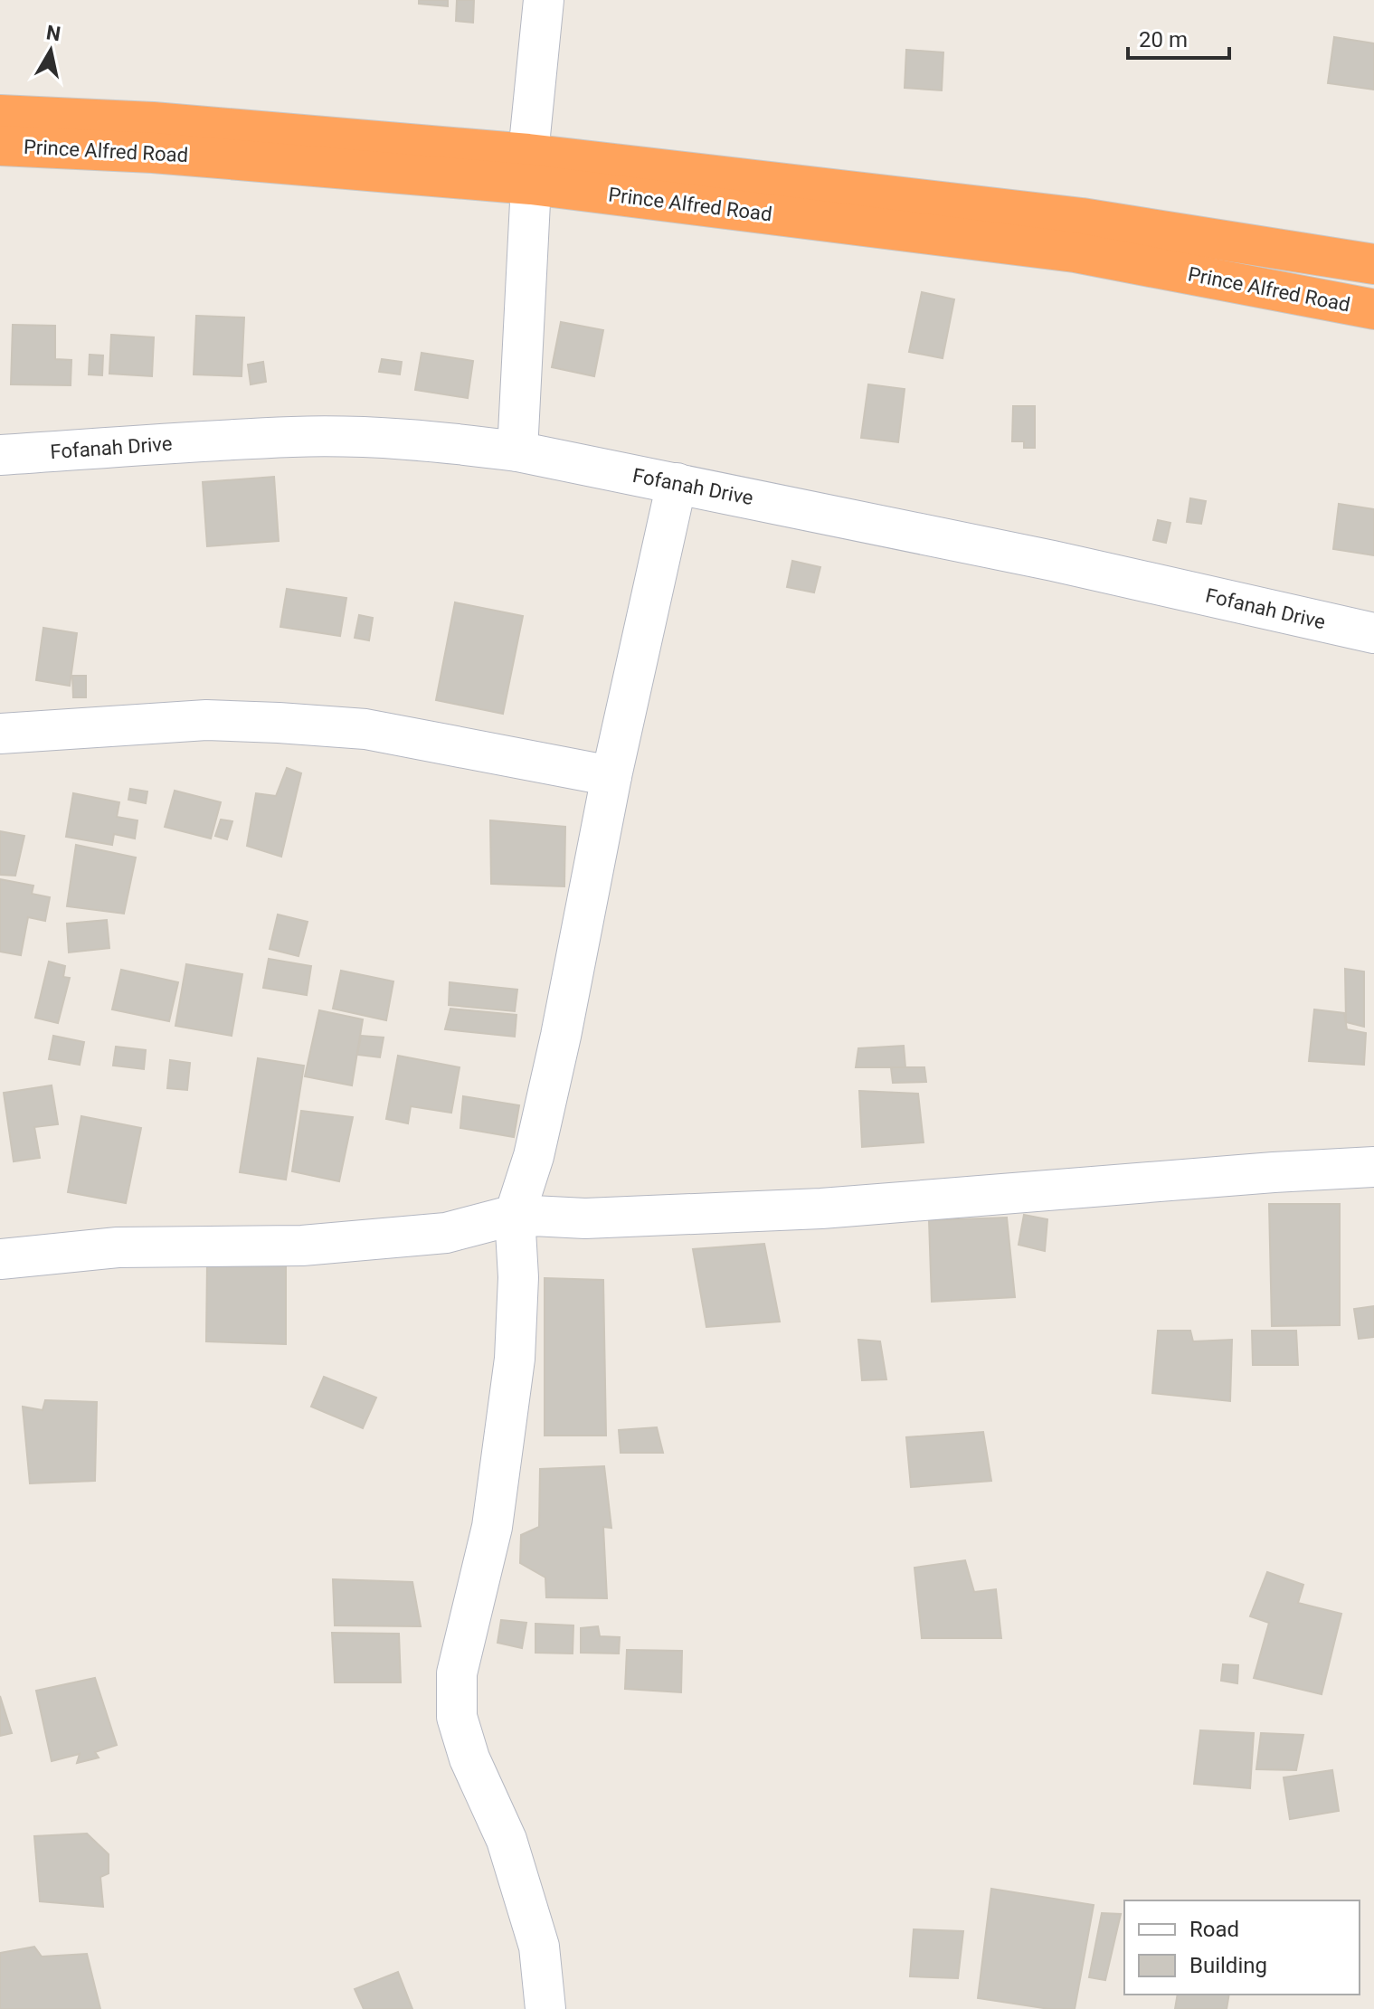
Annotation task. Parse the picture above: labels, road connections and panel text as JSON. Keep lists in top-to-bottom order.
{
  "streets": {
    "highway": ["Prince Alfred Road"],
    "street": ["Fofanah Drive"]
  },
  "legend": ["Road", "Building"],
  "scale_bar": "20 m",
  "north": "top"
}
